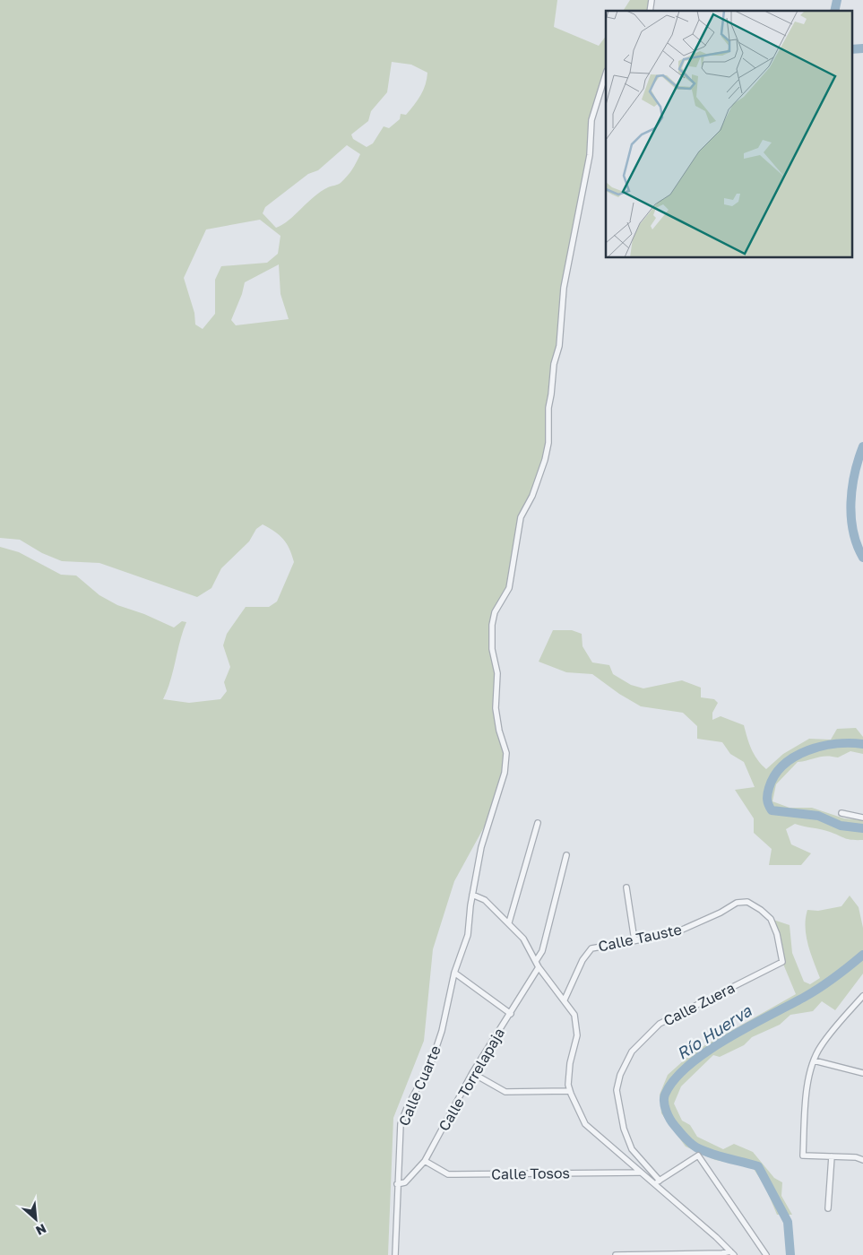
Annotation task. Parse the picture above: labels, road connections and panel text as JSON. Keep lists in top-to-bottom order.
{
  "streets": {
    "street": [
      "Calle Tauste",
      "Calle Zuera",
      "Calle Torrelapaja",
      "Calle Cuarte",
      "Calle Tosos"
    ]
  },
  "crossings": [
    ["Calle Tauste", "Calle Zuera"],
    ["Calle Torrelapaja", "Calle Cuarte"],
    ["Calle Torrelapaja", "Calle Tosos"]
  ],
  "water": ["Río Huerva"],
  "north": "bottom right"
}
